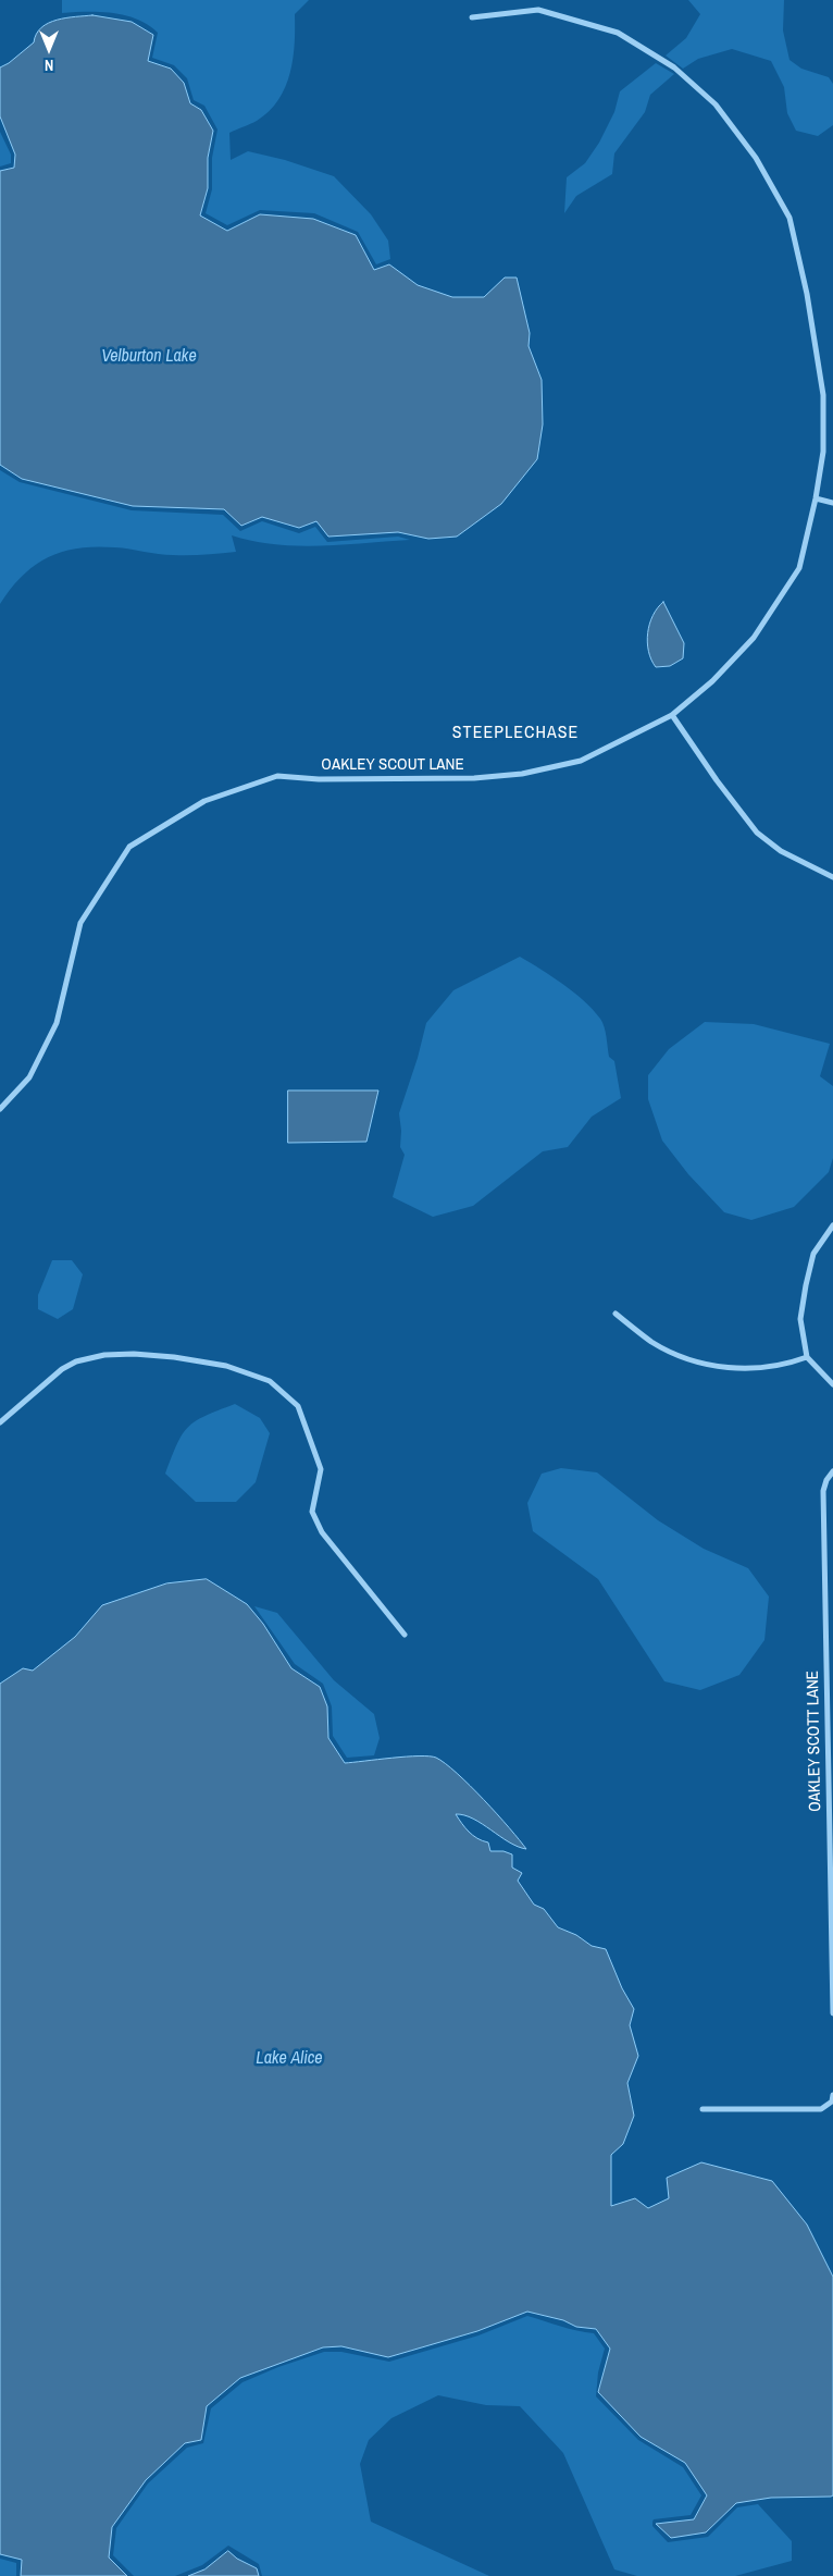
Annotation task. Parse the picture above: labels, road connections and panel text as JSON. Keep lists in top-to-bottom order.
{
  "streets": {
    "street": ["OAKLEY SCOUT LANE", "OAKLEY SCOTT LANE"]
  },
  "districts": ["STEEPLECHASE"],
  "water": ["Velburton Lake", "Lake Alice"],
  "north": "bottom"
}
